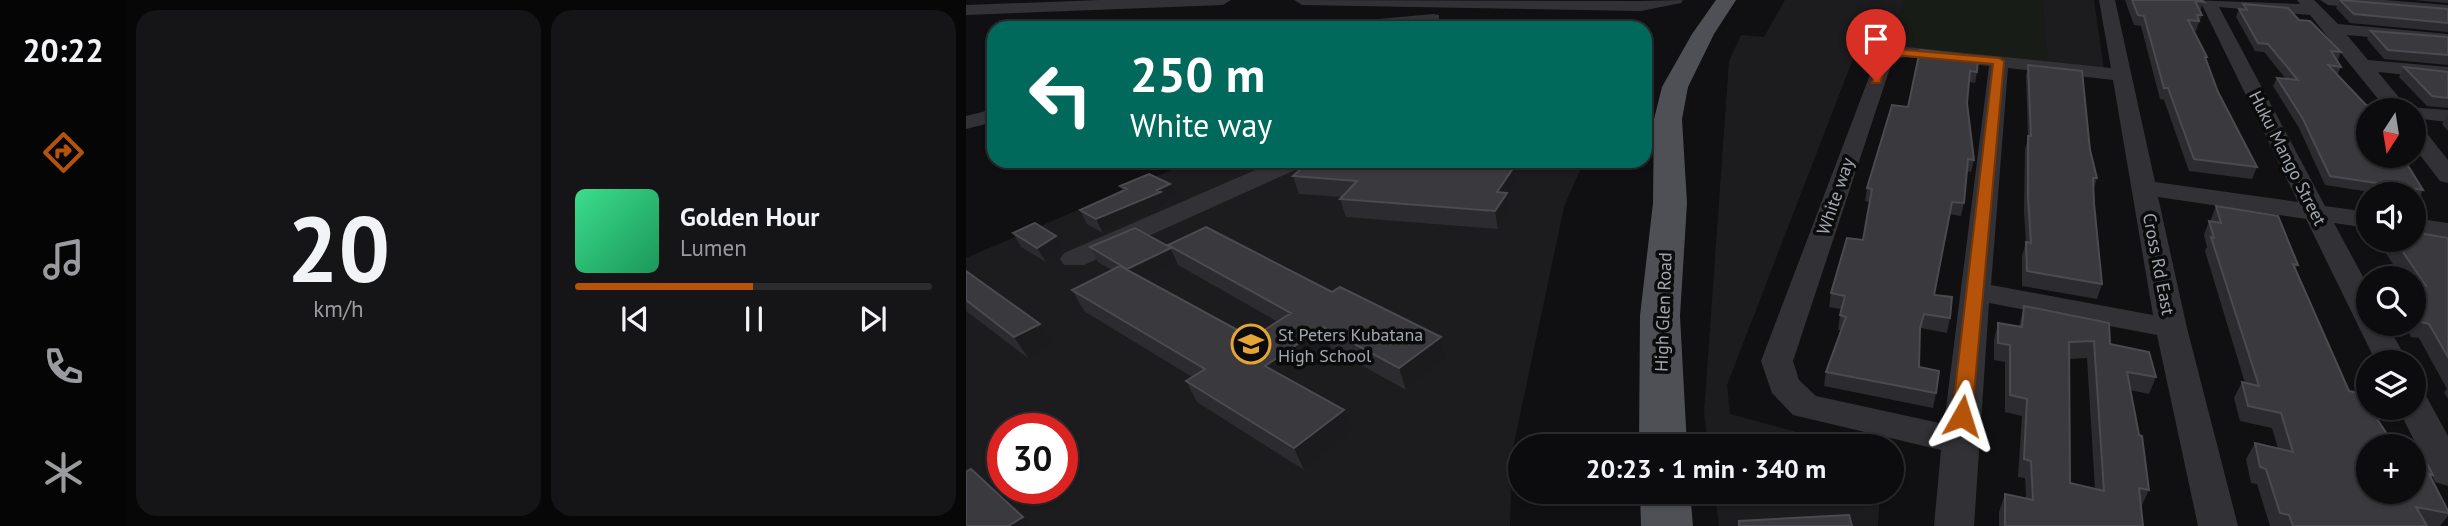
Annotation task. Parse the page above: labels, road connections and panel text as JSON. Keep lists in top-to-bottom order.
{
  "streets": {
    "main road": ["High Glen Road"],
    "street": ["Huku Mango Street", "White way", "Cross Rd East"]
  },
  "crossings": [
    ["White way", "Cross Rd East"]
  ],
  "places": {
    "school or university": ["St Peters Kubatana High School"]
  },
  "north": "bottom",
  "page": {
    "tabs": "20:22",
    "tile": ["20", "km/h"],
    "turn": ["250 m", "White way"],
    "map_buttons": "+",
    "song": ["Golden Hour", "Lumen"],
    "limit": "30",
    "trip": "20:23 · 1 min · 340 m"
  }
}
